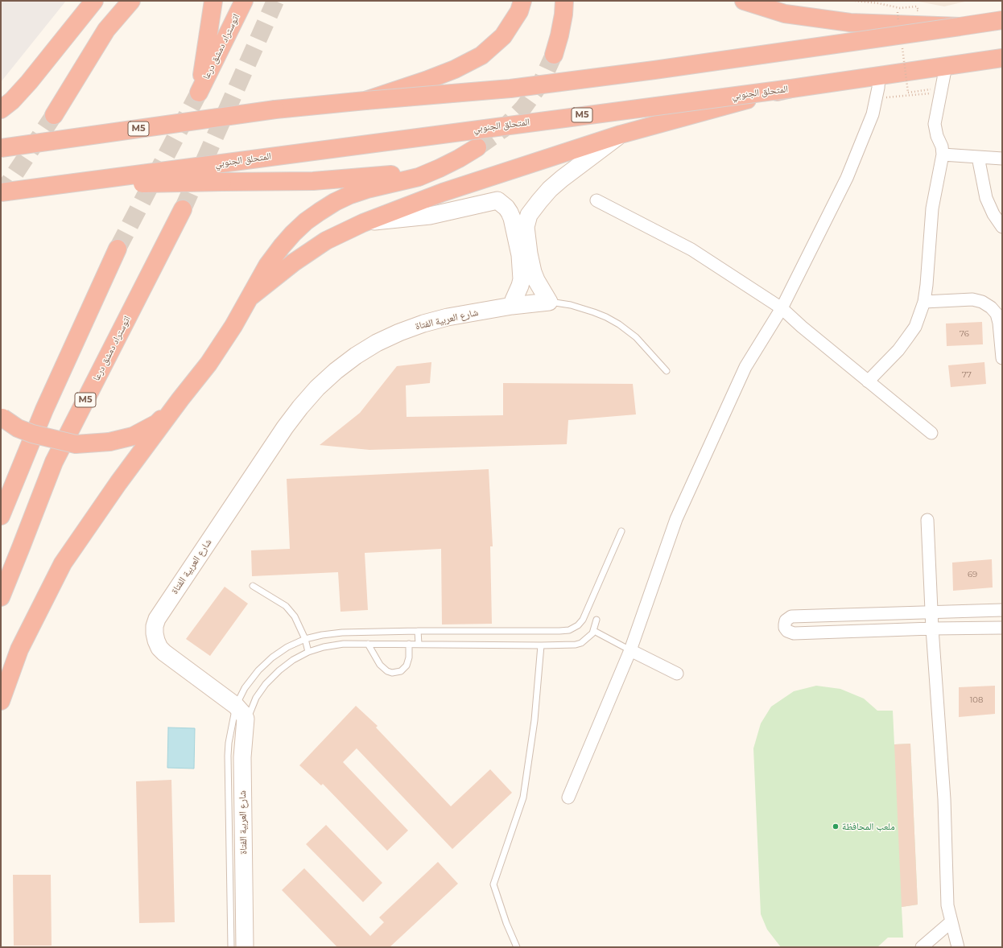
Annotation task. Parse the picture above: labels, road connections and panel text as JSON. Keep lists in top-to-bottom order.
{
  "streets": {
    "highway": ["اتوستراد دمشق درعا", "المتحلق الجنوبي", "M5"],
    "street": ["شارع العربية الفتاة"]
  },
  "places": ["ملعب المحافظة"],
  "house_numbers": [
    "76",
    "77",
    "69",
    "108"
  ]
}
